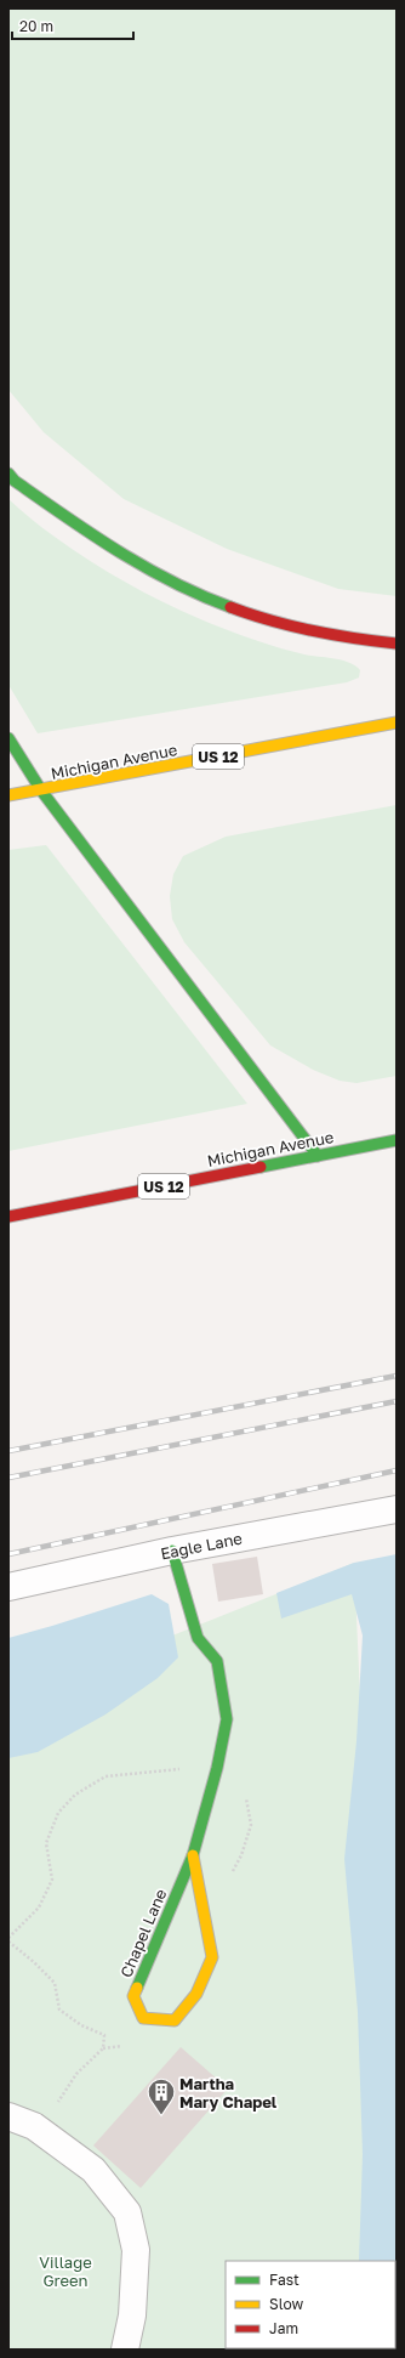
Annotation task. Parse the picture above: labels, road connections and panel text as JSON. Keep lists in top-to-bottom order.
{
  "streets": {
    "main road": ["US 12", "Michigan Avenue", "Chapel Lane"],
    "street": ["Eagle Lane"]
  },
  "crossings": [
    ["Eagle Lane", "Chapel Lane"]
  ],
  "parks": ["Village Green"],
  "places": {
    "building": ["Martha Mary Chapel"]
  },
  "legend": ["Fast", "Slow", "Jam"],
  "scale_bar": "20 m"
}
